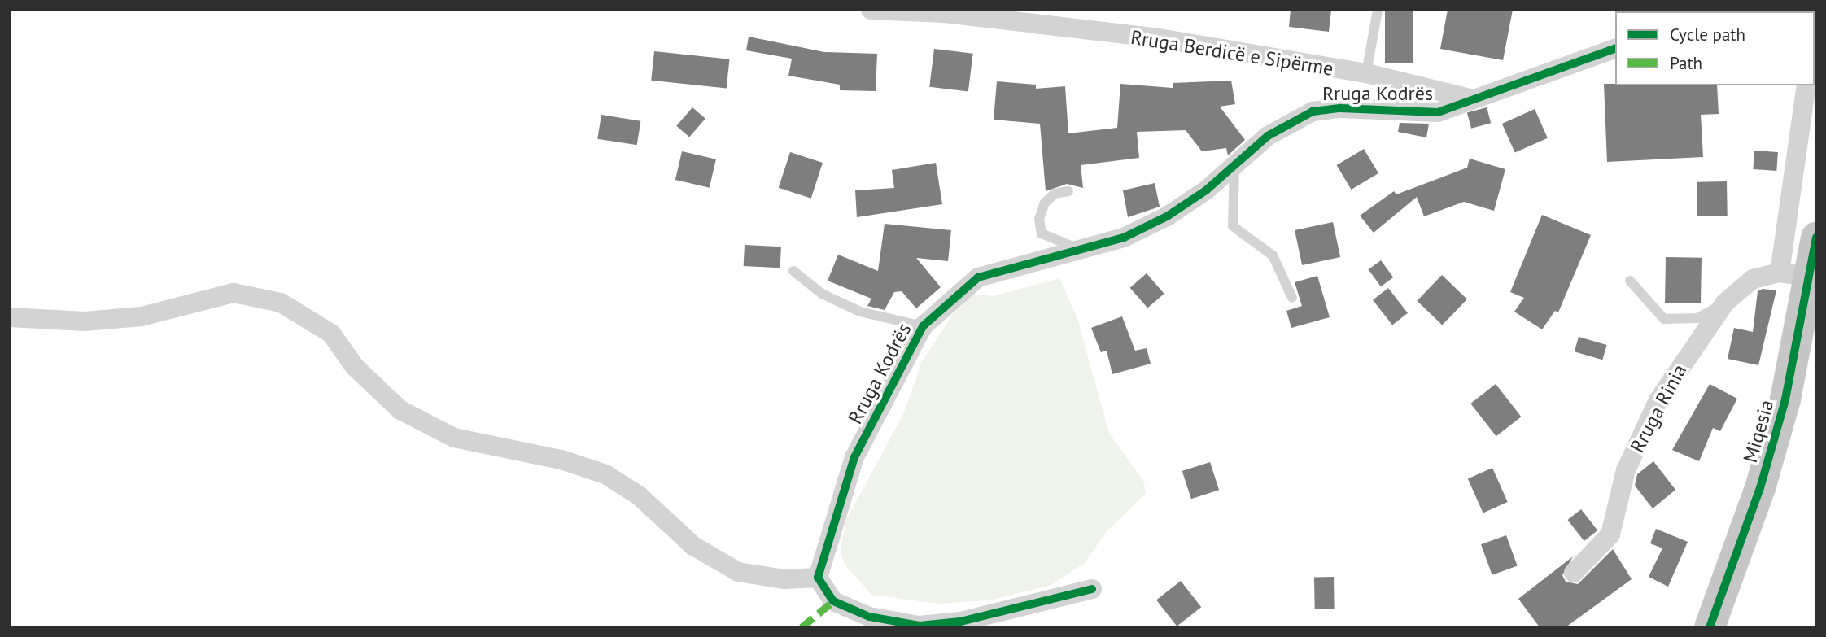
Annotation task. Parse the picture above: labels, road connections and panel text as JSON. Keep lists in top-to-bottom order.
{
  "streets": {
    "main road": ["Miqesia"],
    "street": ["Rruga Berdicë e Sipërme", "Rruga Kodrës", "Rruga Rinia"]
  },
  "crossings": [
    ["Rruga Berdicë e Sipërme", "Rruga Kodrës"],
    ["Rruga Rinia", "Miqesia"]
  ],
  "legend": ["Cycle path", "Path"]
}
